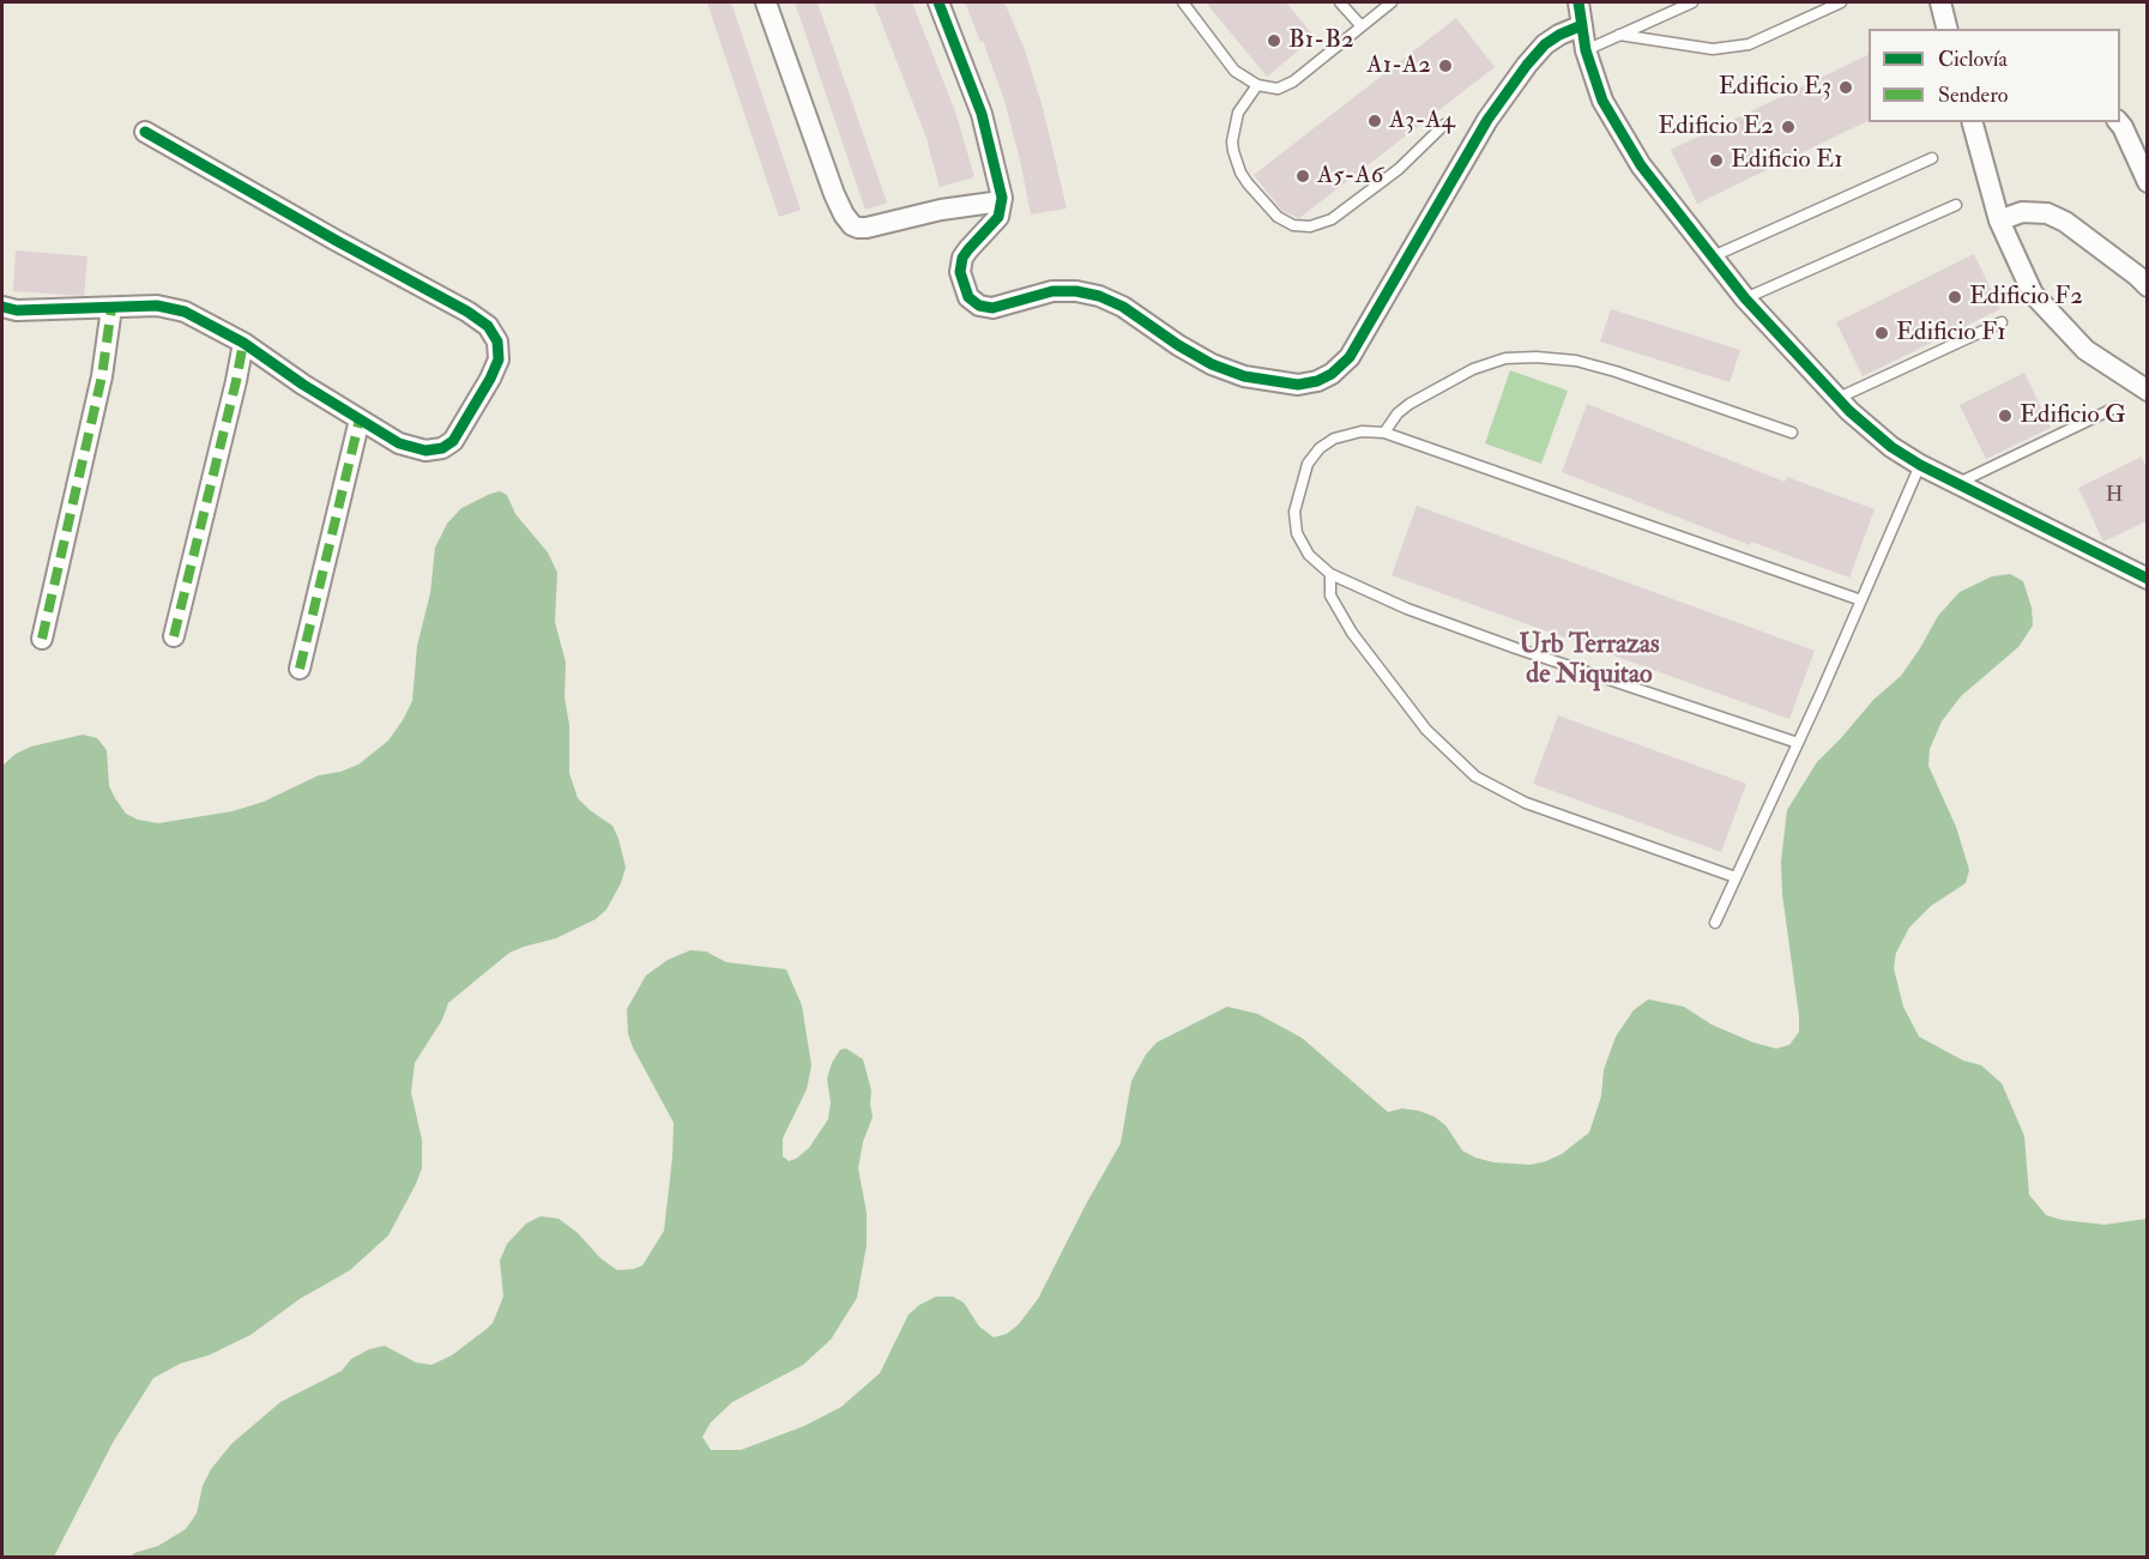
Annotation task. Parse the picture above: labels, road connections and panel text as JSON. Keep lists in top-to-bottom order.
{
  "districts": ["Urb Terrazas de Niquitao"],
  "places": [
    "B1-B2",
    "A1-A2",
    "Edificio E3",
    "A3-A4",
    "Edificio E2",
    "Edificio E1",
    "A5-A6",
    "Edificio F2",
    "Edificio F1",
    "Edificio G"
  ],
  "house_numbers": ["H"],
  "legend": ["Ciclovía", "Sendero"]
}
